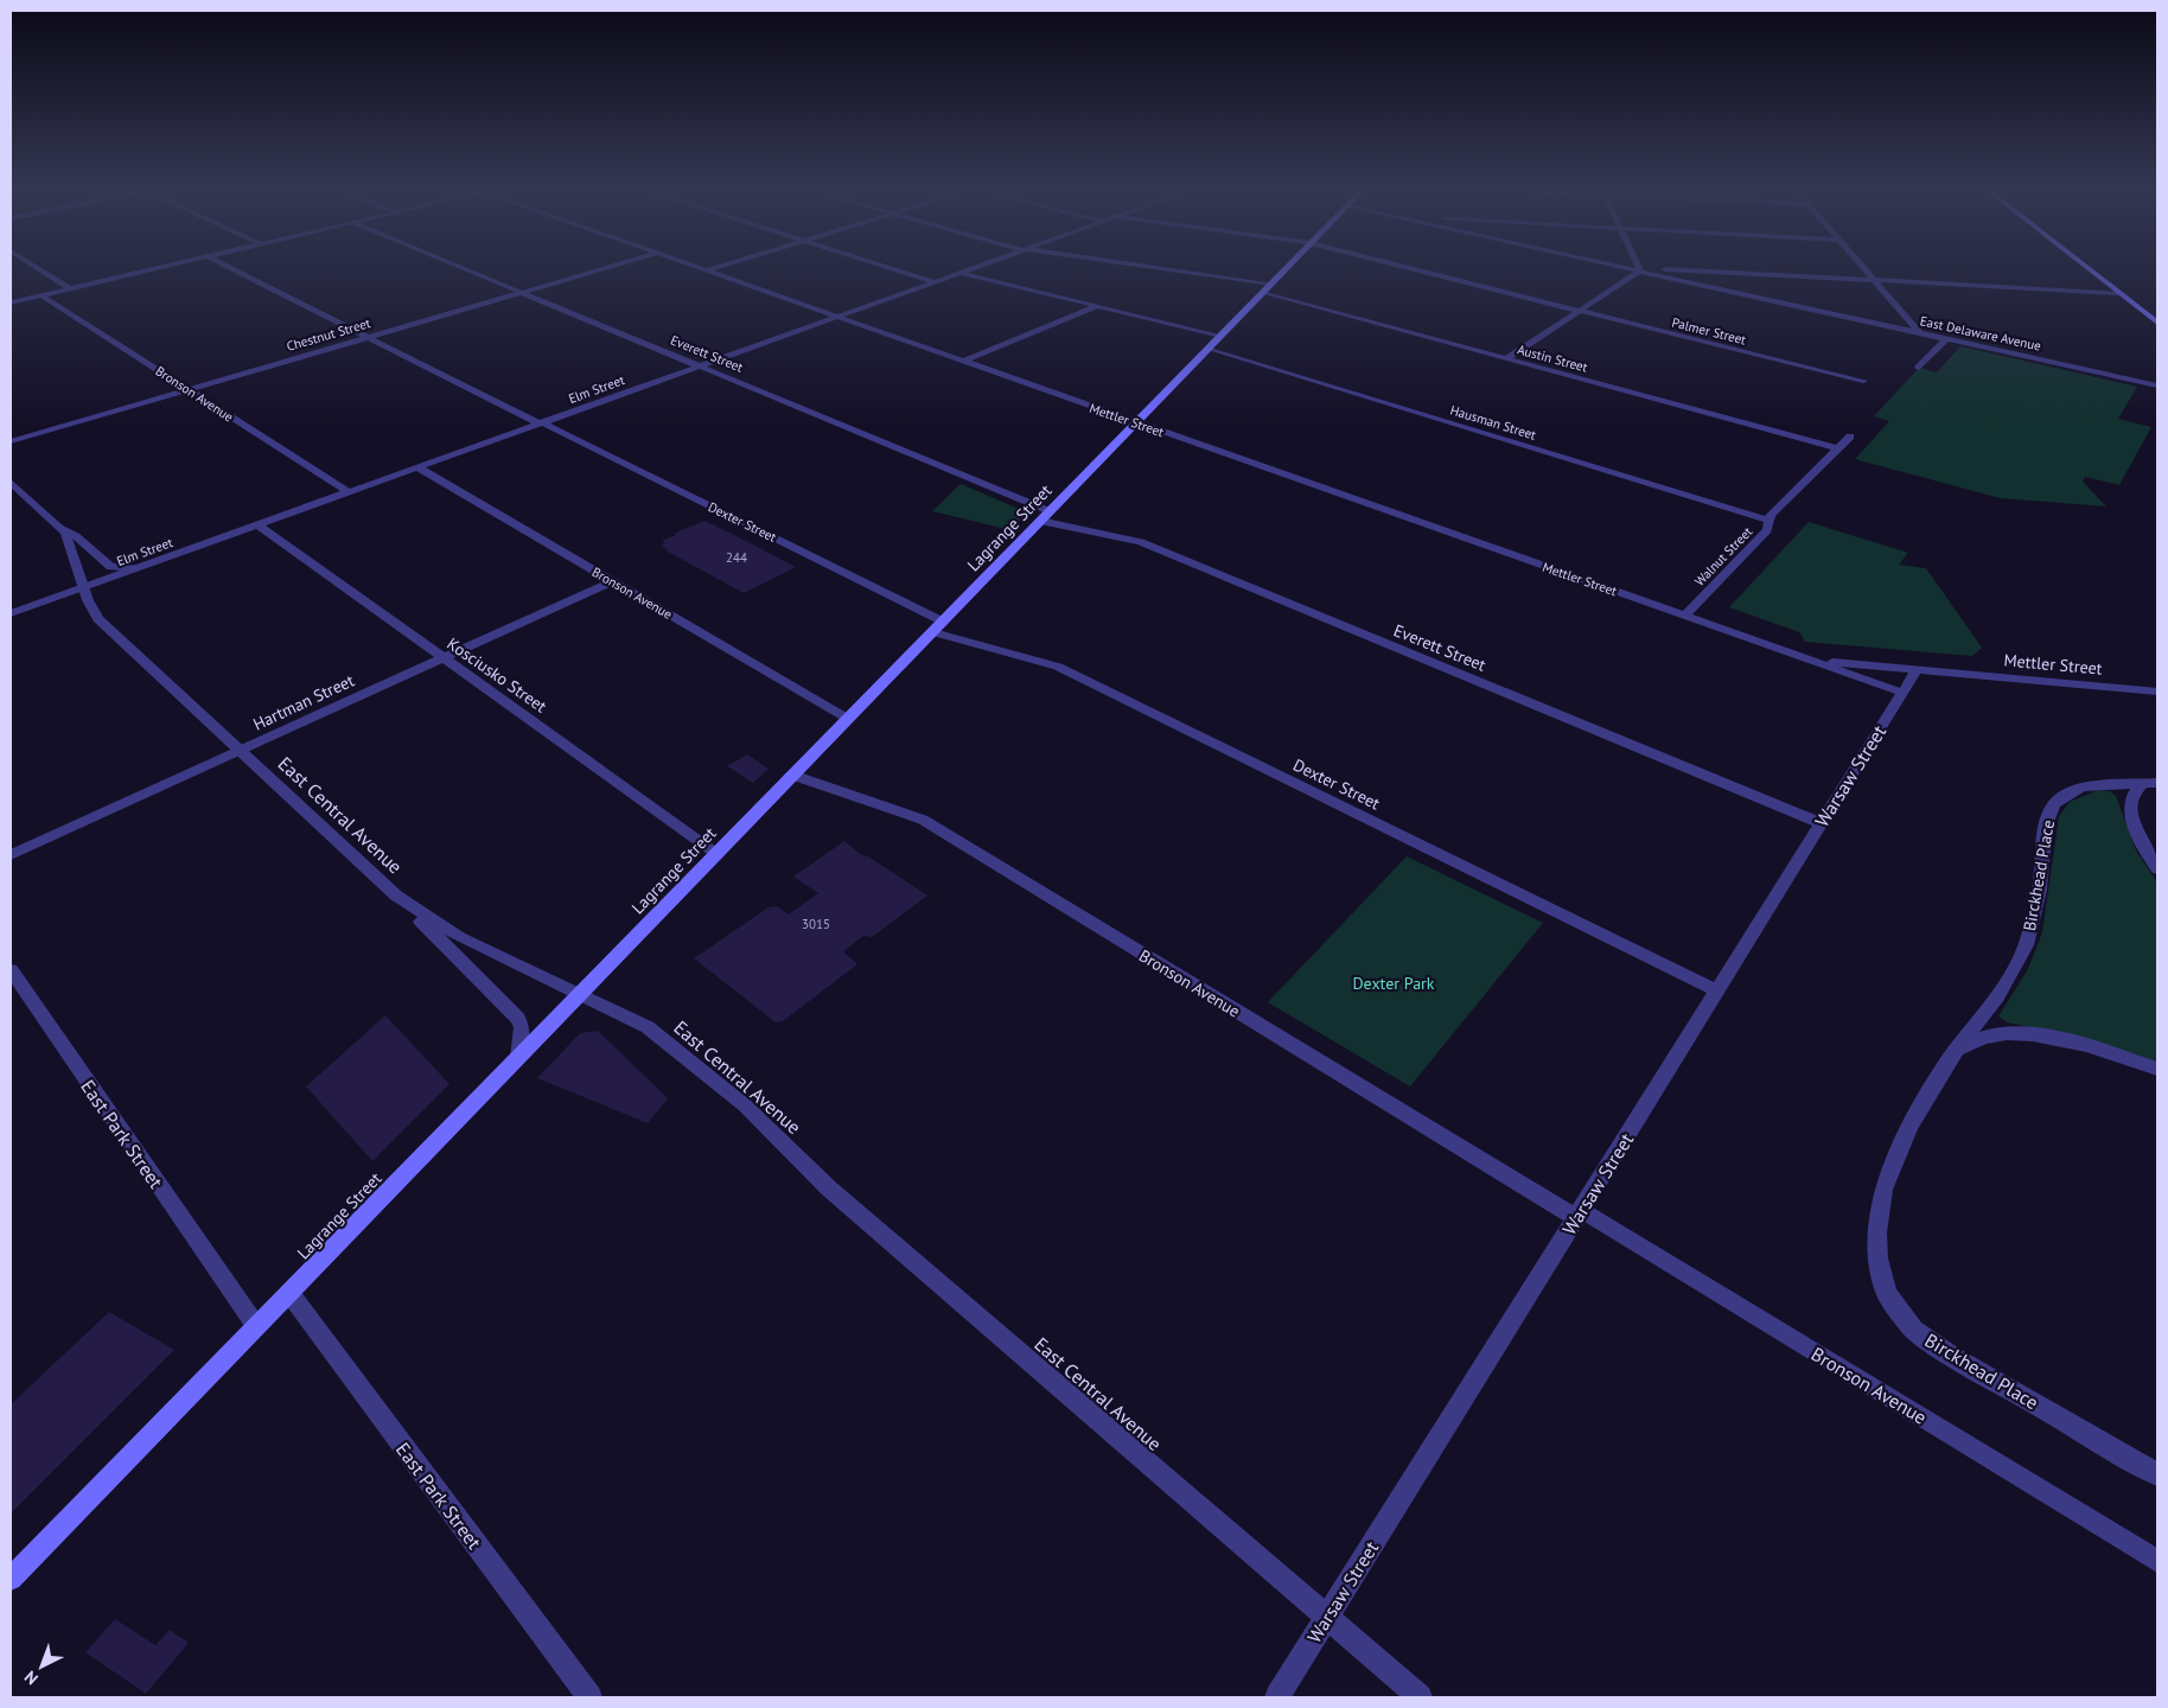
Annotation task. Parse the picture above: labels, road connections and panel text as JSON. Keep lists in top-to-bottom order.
{
  "streets": {
    "main road": ["Lagrange Street"],
    "street": [
      "Palmer Street",
      "East Delaware Avenue",
      "Chestnut Street",
      "Everett Street",
      "Austin Street",
      "Elm Street",
      "Bronson Avenue",
      "Mettler Street",
      "Hausman Street",
      "Dexter Street",
      "Walnut Street",
      "Kosciusko Street",
      "Hartman Street",
      "Warsaw Street",
      "East Central Avenue",
      "Birckhead Place",
      "East Park Street"
    ]
  },
  "crossings": [
    ["Chestnut Street", "Everett Street"],
    ["Chestnut Street", "Bronson Avenue"],
    ["Chestnut Street", "Dexter Street"],
    ["Everett Street", "Elm Street"],
    ["Everett Street", "Lagrange Street"],
    ["Everett Street", "Warsaw Street"],
    ["Austin Street", "Lagrange Street"],
    ["Austin Street", "Walnut Street"],
    ["Elm Street", "Bronson Avenue"],
    ["Elm Street", "Mettler Street"],
    ["Elm Street", "Dexter Street"],
    ["Elm Street", "Kosciusko Street"],
    ["Elm Street", "East Central Avenue"],
    ["Bronson Avenue", "Lagrange Street"],
    ["Bronson Avenue", "Hartman Street"],
    ["Bronson Avenue", "Warsaw Street"],
    ["Mettler Street", "Lagrange Street"],
    ["Mettler Street", "Walnut Street"],
    ["Mettler Street", "Warsaw Street"],
    ["Hausman Street", "Lagrange Street"],
    ["Hausman Street", "Walnut Street"],
    ["Dexter Street", "Lagrange Street"],
    ["Dexter Street", "Warsaw Street"],
    ["Lagrange Street", "Kosciusko Street"],
    ["Lagrange Street", "East Central Avenue"],
    ["Lagrange Street", "East Park Street"],
    ["Kosciusko Street", "Hartman Street"],
    ["Hartman Street", "East Central Avenue"],
    ["Warsaw Street", "East Central Avenue"]
  ],
  "parks": ["Dexter Park"],
  "house_numbers": ["244", "3015"],
  "north": "bottom left"
}
